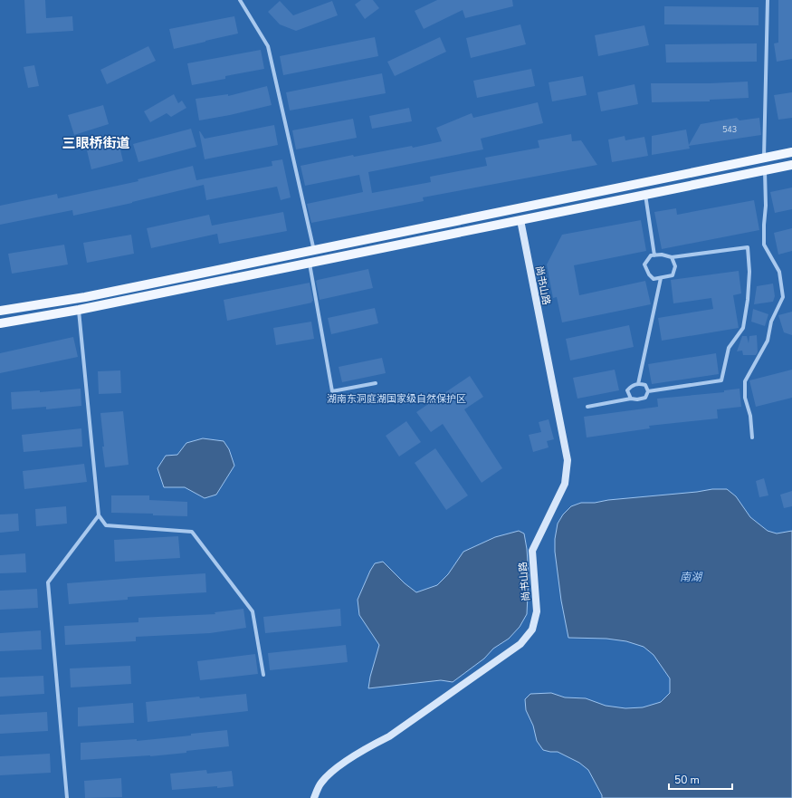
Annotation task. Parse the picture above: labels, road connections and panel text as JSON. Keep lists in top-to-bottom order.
{
  "streets": {
    "street": ["尚书山路"]
  },
  "districts": ["三眼桥街道"],
  "water": ["南湖"],
  "parks": ["湖南东洞庭湖国家级自然保护区"],
  "house_numbers": ["543"],
  "scale_bar": "50 m"
}
